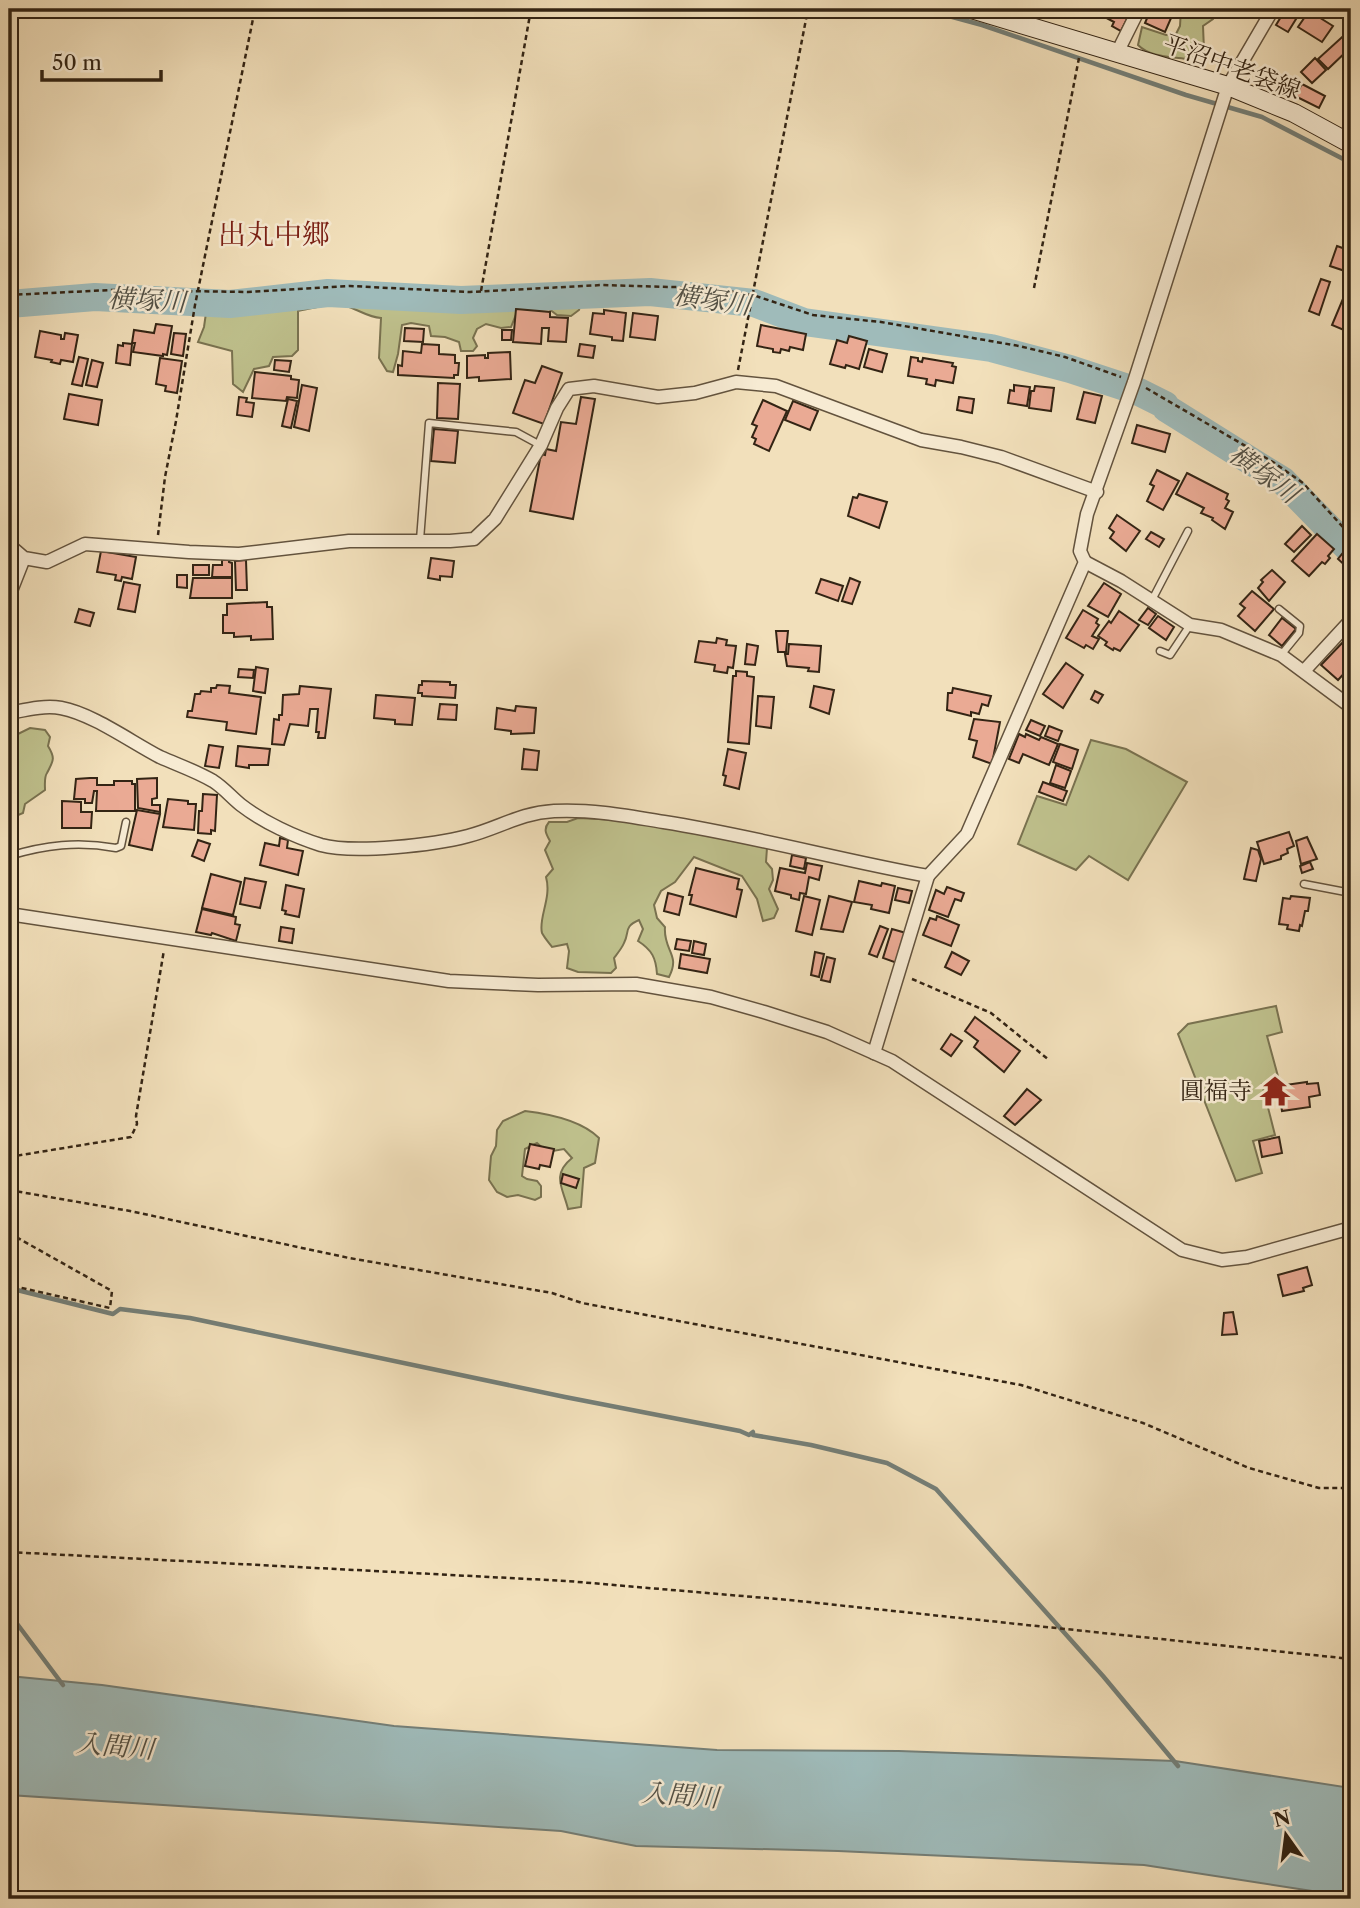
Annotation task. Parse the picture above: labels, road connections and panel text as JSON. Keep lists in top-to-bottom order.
{
  "streets": {
    "main road": ["平沼中老袋線"]
  },
  "districts": ["出丸中郷"],
  "water": ["横塚川", "入間川"],
  "places": {
    "temple": ["圓福寺"]
  },
  "scale_bar": "50 m",
  "north": "top"
}
